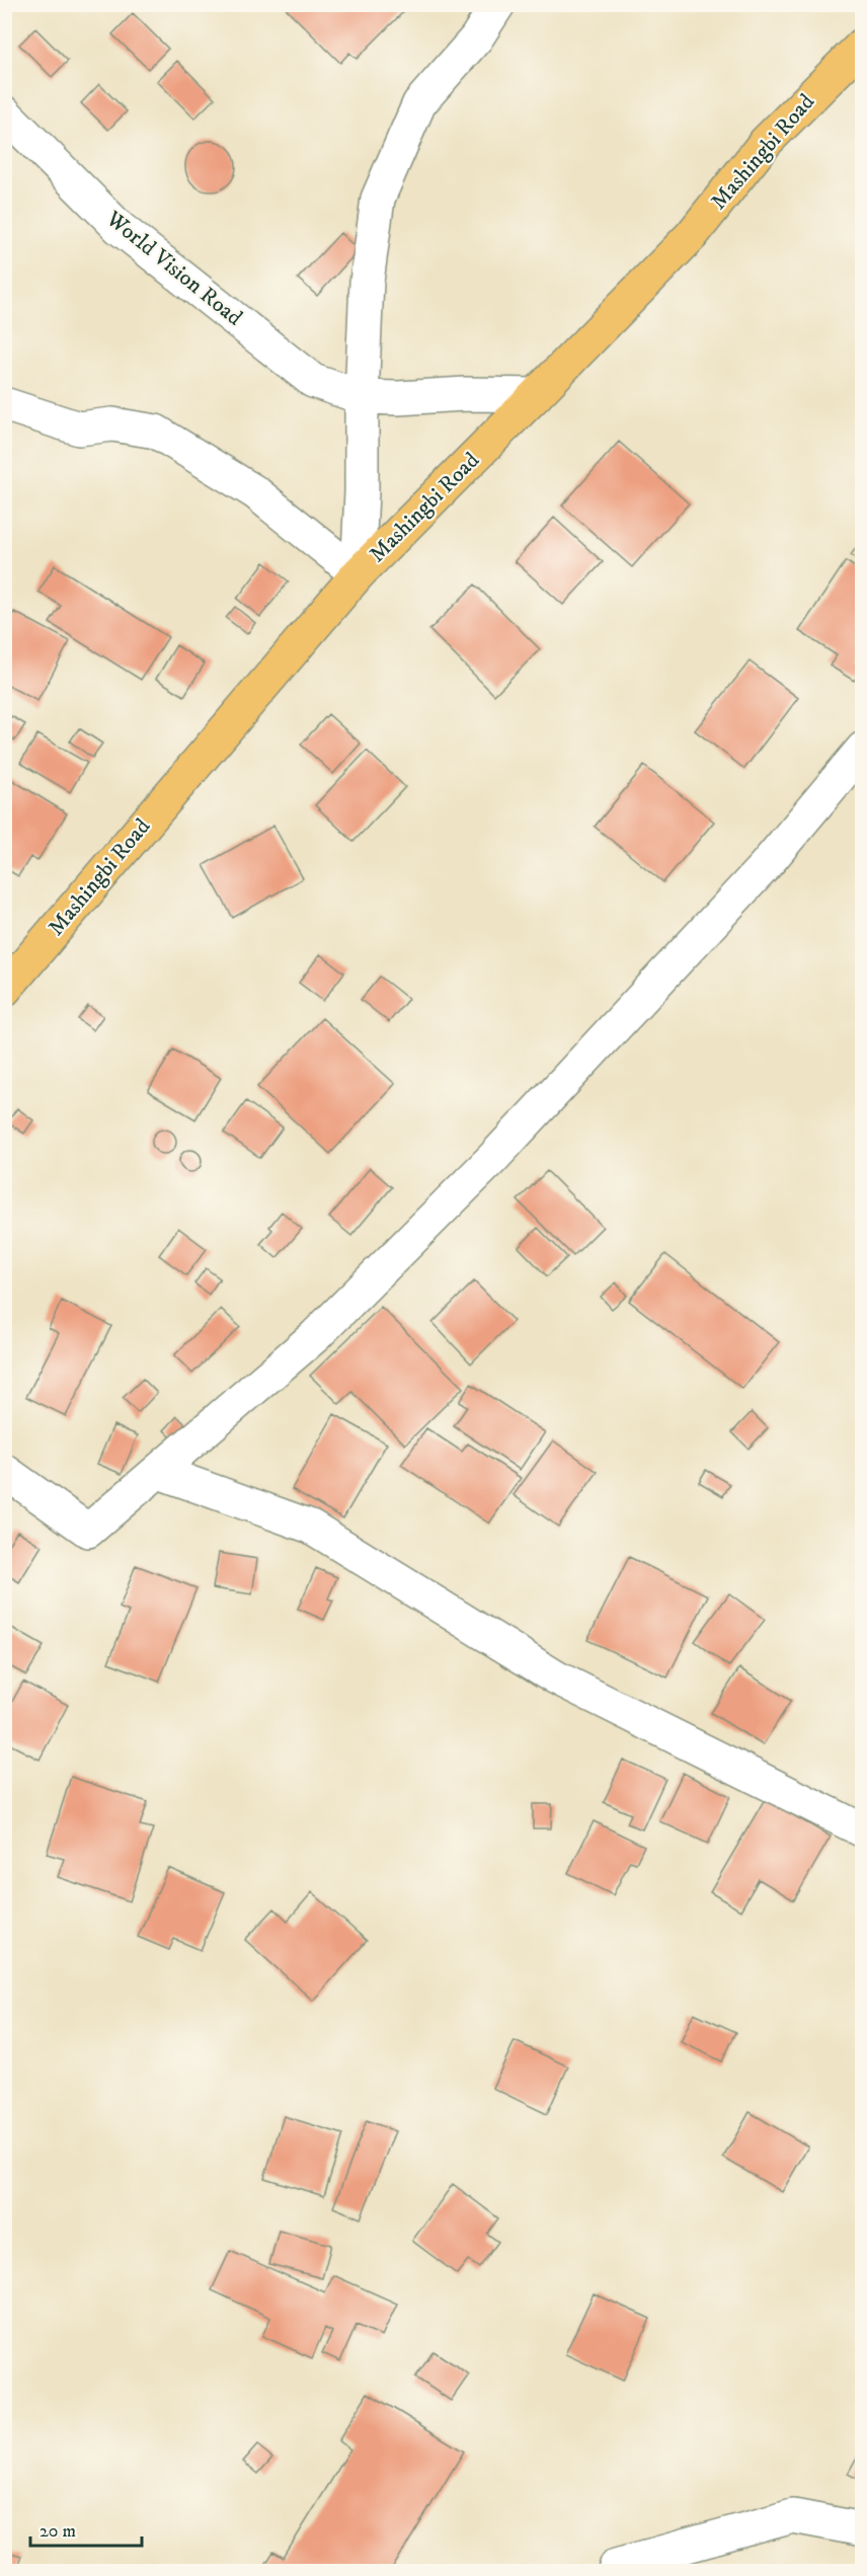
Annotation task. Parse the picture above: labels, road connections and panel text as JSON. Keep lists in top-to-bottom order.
{
  "streets": {
    "main road": ["Mashingbi Road"],
    "street": ["World Vision Road"]
  },
  "crossings": [
    ["Mashingbi Road", "World Vision Road"]
  ],
  "scale_bar": "20 m"
}
